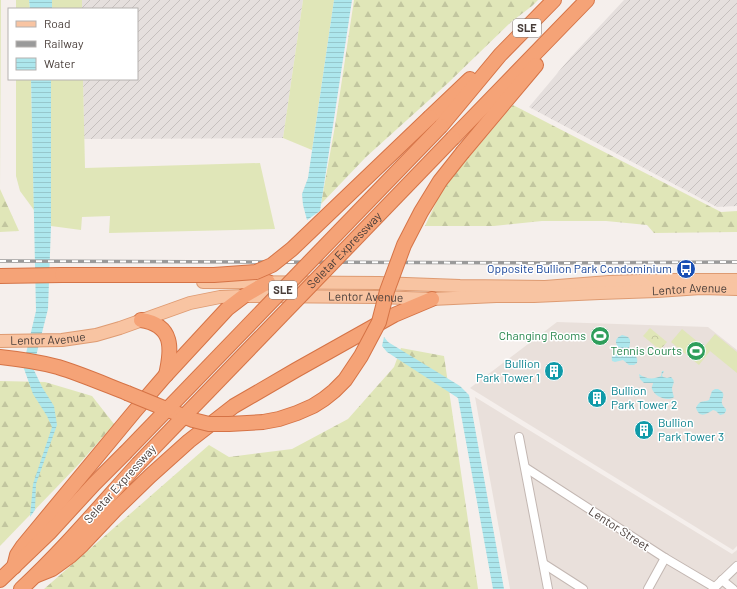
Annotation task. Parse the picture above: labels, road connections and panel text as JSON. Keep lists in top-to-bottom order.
{
  "streets": {
    "highway": ["SLE", "Seletar Expressway"],
    "main road": ["Lentor Avenue"],
    "street": ["Lentor Street"]
  },
  "places": {
    "bus stop": ["Opposite Bullion Park Condominium"],
    "sports": ["Changing Rooms", "Tennis Courts"],
    "building": ["Bullion Park Tower 1", "Bullion Park Tower 2", "Bullion Park Tower 3"]
  },
  "legend": ["Road", "Railway", "Water"]
}
